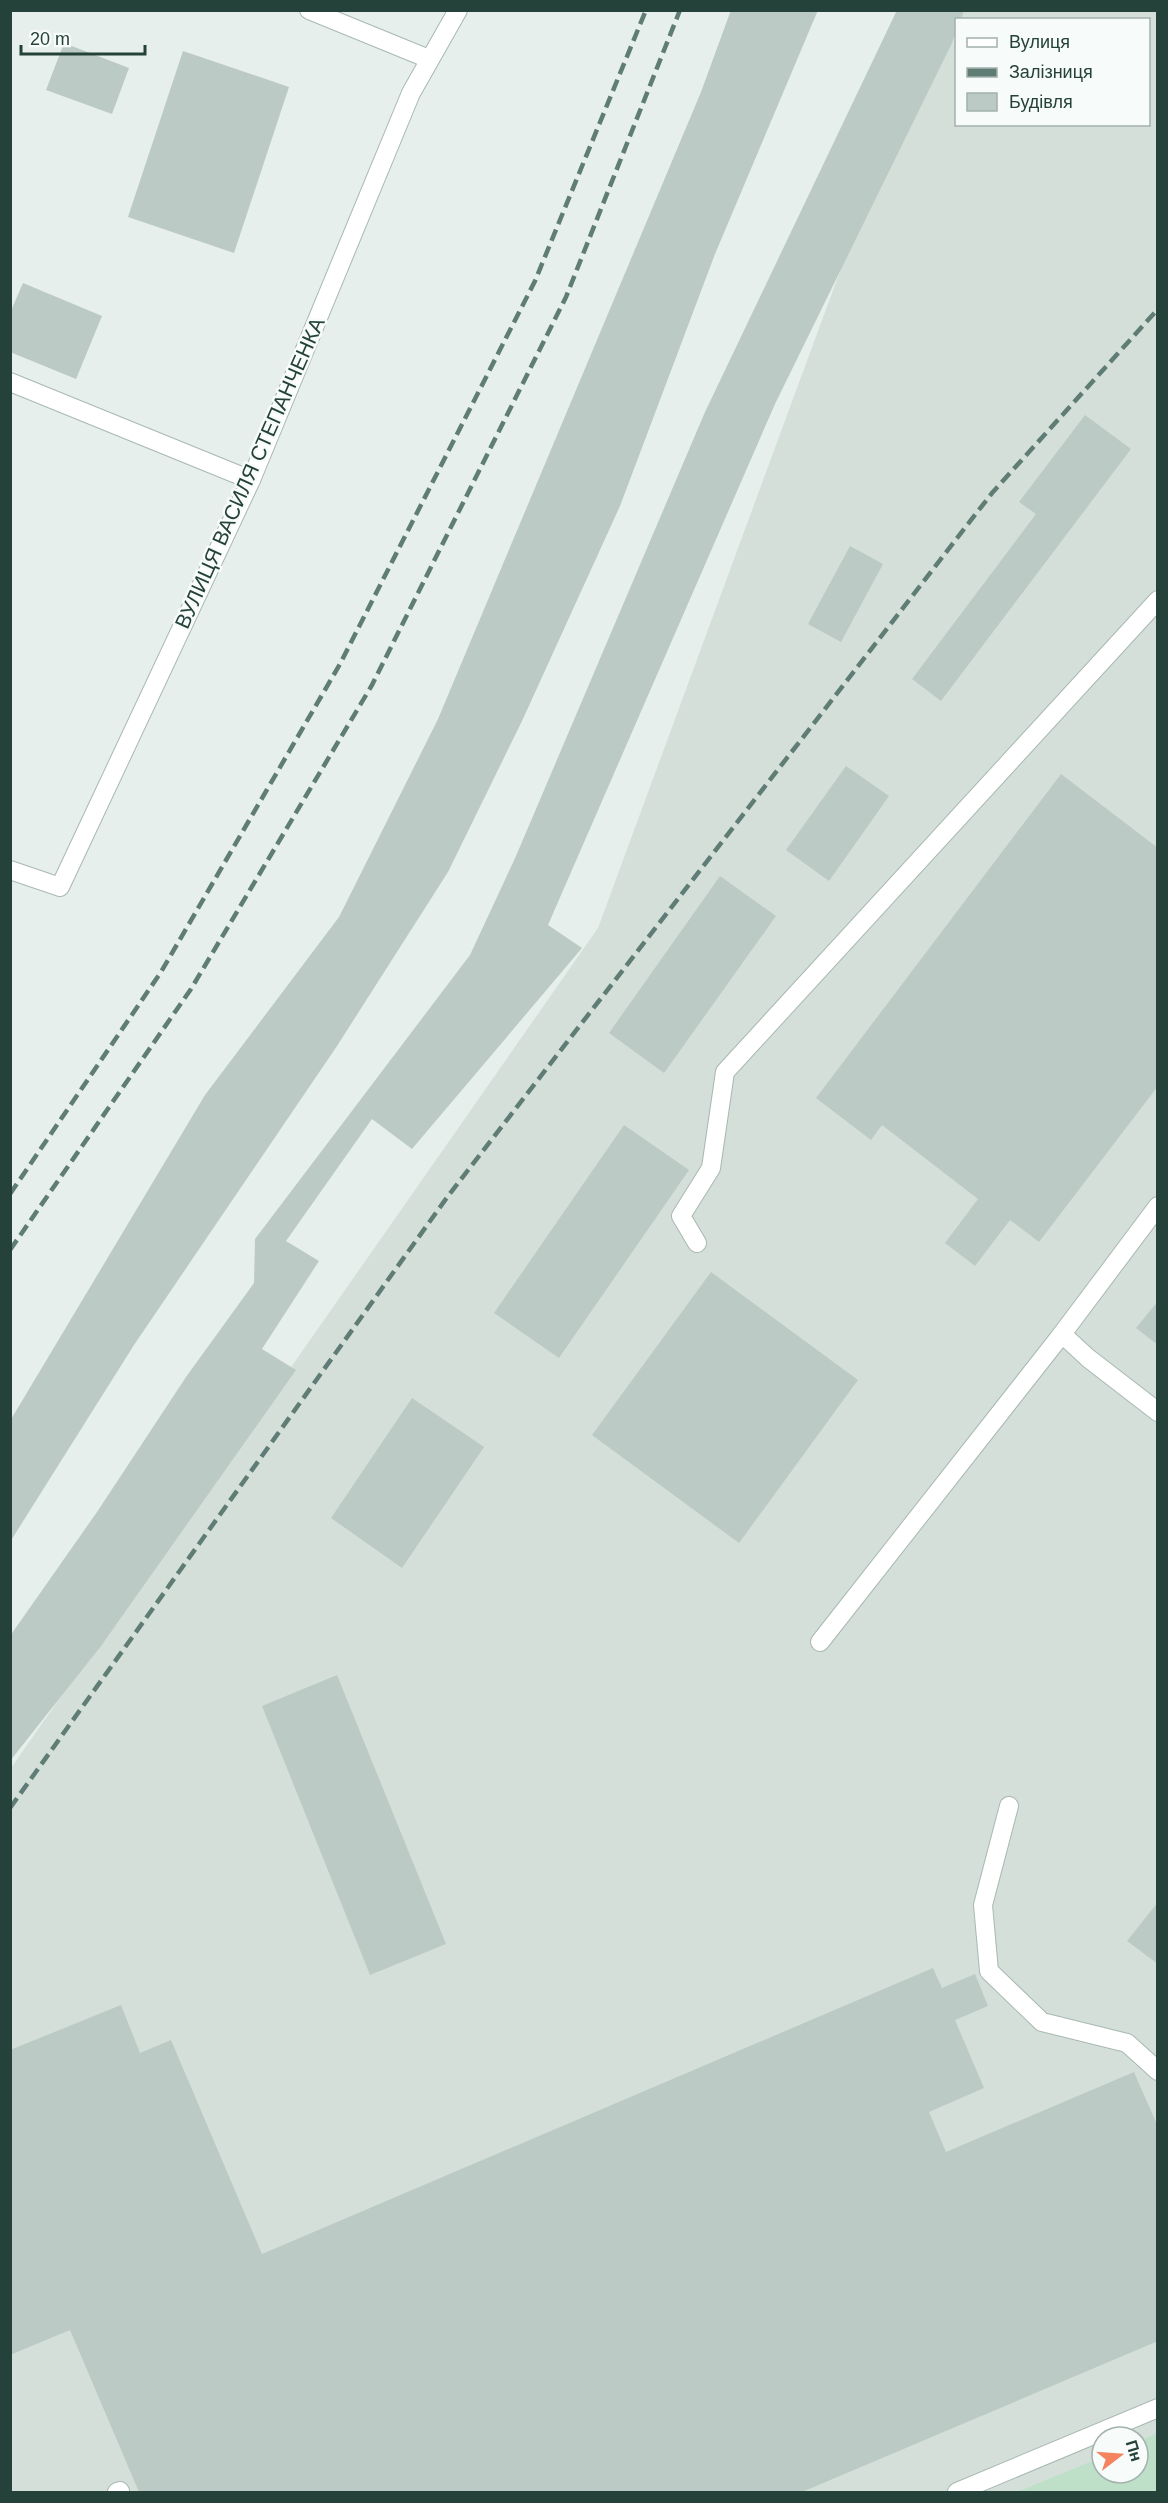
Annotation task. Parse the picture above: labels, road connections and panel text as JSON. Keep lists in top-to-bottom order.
{
  "streets": {
    "street": ["ВУЛИЦЯ ВАСИЛЯ СТЕПАНЧЕНКА"]
  },
  "legend": ["Вулиця", "Залізниця", "Будівля"],
  "scale_bar": "20 m",
  "north": "right"
}
